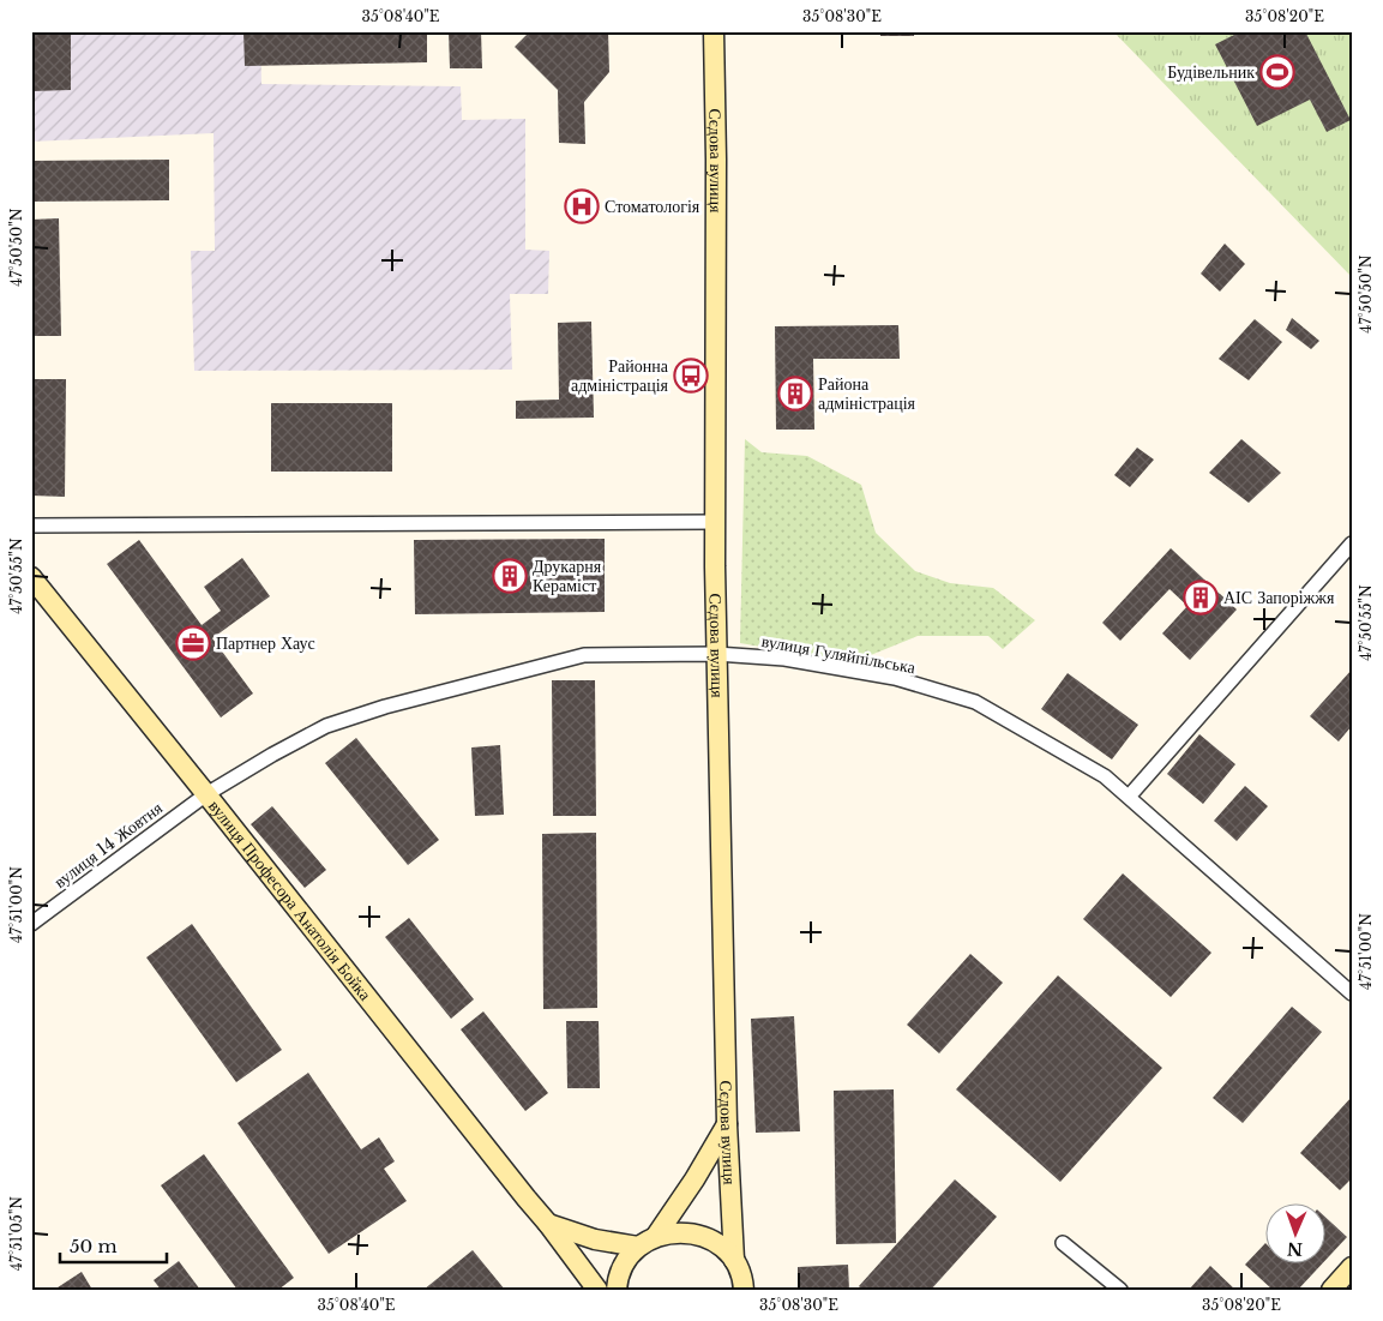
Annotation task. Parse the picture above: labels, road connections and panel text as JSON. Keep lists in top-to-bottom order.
{
  "streets": {
    "street": [
      "Сєдова вулиця",
      "вулиця Гуляйпільська",
      "вулиця 14 Жовтня",
      "вулиця Професора Анатолія Бойка"
    ]
  },
  "crossings": [
    ["Сєдова вулиця", "вулиця Гуляйпільська"],
    ["вулиця Гуляйпільська", "вулиця 14 Жовтня"],
    ["вулиця Гуляйпільська", "вулиця Професора Анатолія Бойка"],
    ["вулиця 14 Жовтня", "вулиця Професора Анатолія Бойка"]
  ],
  "places": {
    "sports": ["Будівельник"],
    "hospital": ["Стоматологія"],
    "bus stop": ["Районна адміністрація"],
    "building": ["Района адміністрація", "Друкарня Кераміст", "АІС Запоріжжя"],
    "office": ["Партнер Хаус"]
  },
  "scale_bar": "50 m",
  "north": "bottom",
  "coordinates": [
    "35°08'40\"E",
    "35°08'30\"E",
    "35°08'20\"E",
    "47°50'50\"N",
    "47°50'55\"N",
    "47°51'00\"N",
    "47°51'05\"N"
  ]
}
